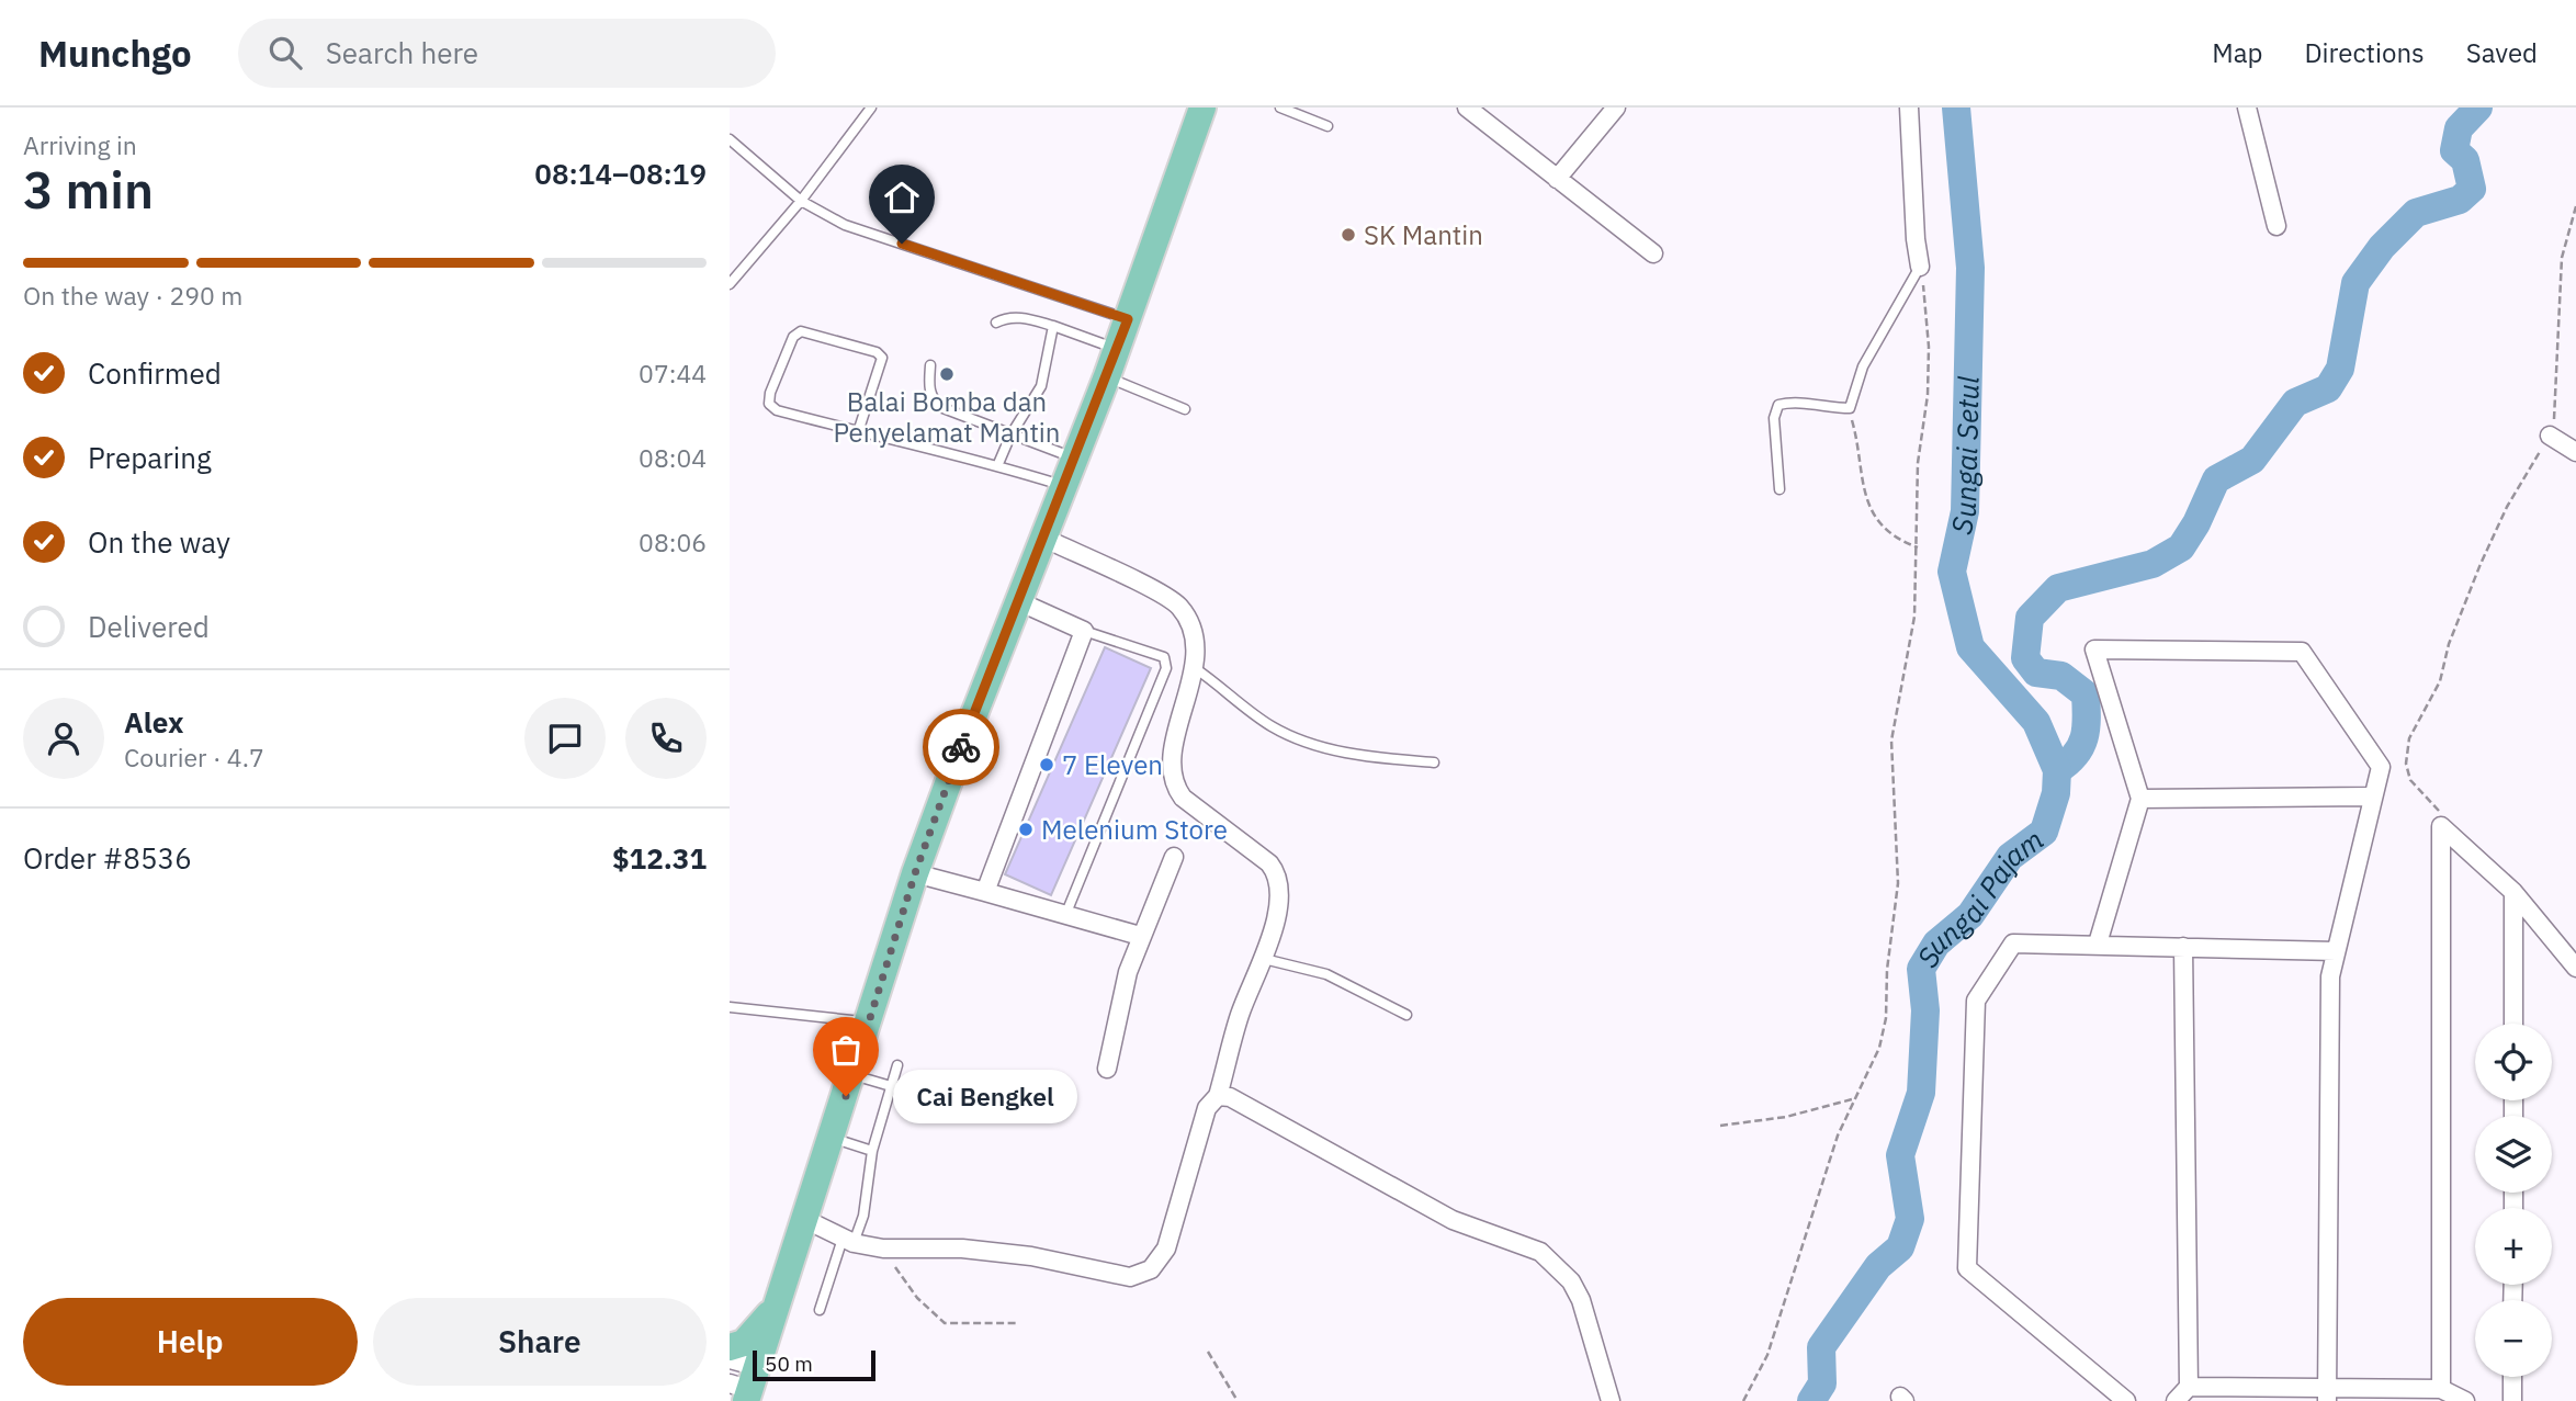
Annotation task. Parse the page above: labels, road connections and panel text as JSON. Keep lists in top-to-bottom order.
{
  "water": ["Sungai Setul", "Sungai Pajam"],
  "places": [
    "SK Mantin",
    "Balai Bomba dan Penyelamat Mantin",
    "7 Eleven",
    "Melenium Store",
    "Cai Bengkel"
  ],
  "scale_bar": "50 m",
  "page": {
    "header": "Munchgo",
    "search": "Search here",
    "nav": ["Map", "Directions", "Saved"],
    "heading": ["3 min", "Arriving in", "08:14–08:19"],
    "panel": [
      "Alex",
      "Courier · 4.7",
      "Order #8536",
      "$12.31"
    ],
    "bar": "On the way · 290 m",
    "list": [
      ["Confirmed", "07:44"],
      ["Preparing", "08:04"],
      ["On the way", "08:06"],
      "Delivered"
    ],
    "map_buttons": ["+", "−"],
    "bubble": "Cai Bengkel",
    "buttons": ["Help", "Share"],
    "scale": "50 m"
  }
}
